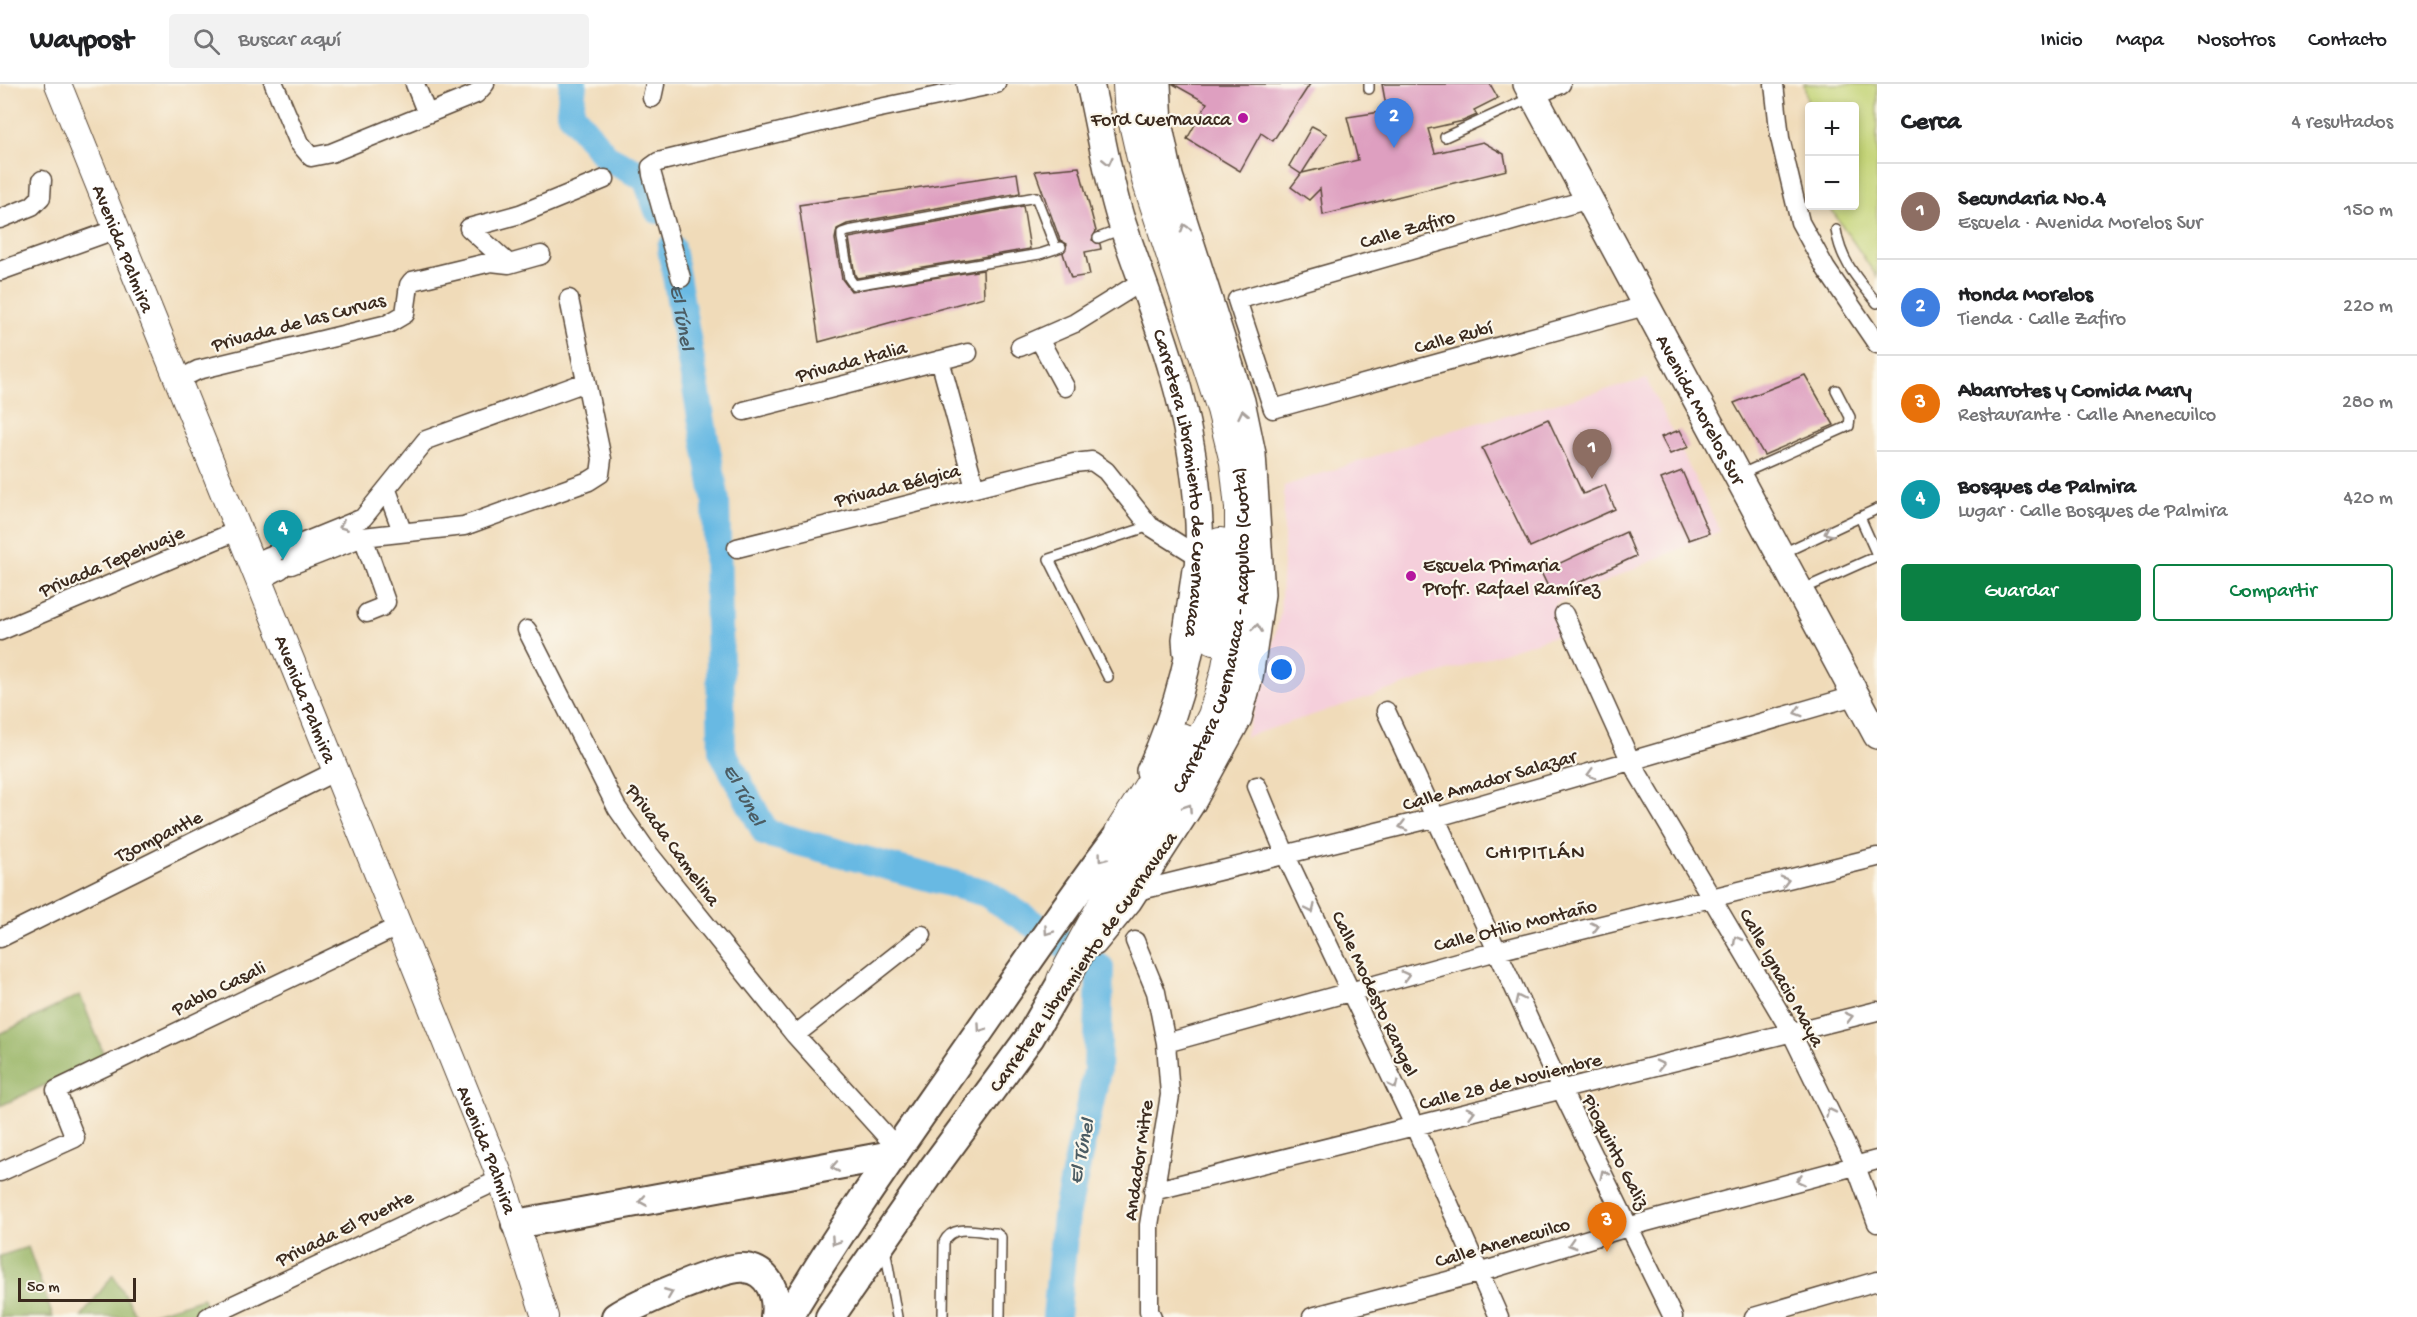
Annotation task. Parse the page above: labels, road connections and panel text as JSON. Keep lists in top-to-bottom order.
{
  "streets": {
    "highway": ["Carretera Libramiento de Cuernavaca", "Carretera Cuernavaca - Acapulco (Cuota)"],
    "main road": ["Avenida Palmira", "Avenida Morelos Sur"],
    "street": [
      "Calle Zafiro",
      "Privada de las Curvas",
      "Calle Rubí",
      "Privada Italia",
      "Privada Bélgica",
      "Privada Tepehuaje",
      "Calle Amador Salazar",
      "Tzompantle",
      "Privada Camelina",
      "Calle Otilio Montaño",
      "Calle Ignacio Maya",
      "Pablo Casali",
      "Calle Modesto Rangel",
      "Calle 28 de Noviembre",
      "Pioquinto Galiz",
      "Andador Mitre",
      "Privada El Puente",
      "Calle Anenecuilco"
    ]
  },
  "crossings": [
    ["Calle Zafiro", "Calle Rubí"],
    ["Calle Zafiro", "Avenida Morelos Sur"],
    ["Avenida Palmira", "Privada de las Curvas"],
    ["Avenida Palmira", "Privada Tepehuaje"],
    ["Avenida Palmira", "Tzompantle"],
    ["Avenida Palmira", "Pablo Casali"],
    ["Avenida Palmira", "Privada El Puente"],
    ["Calle Rubí", "Avenida Morelos Sur"],
    ["Privada Italia", "Privada Bélgica"],
    ["Avenida Morelos Sur", "Calle Amador Salazar"],
    ["Carretera Libramiento de Cuernavaca", "Carretera Cuernavaca - Acapulco (Cuota)"],
    ["Carretera Libramiento de Cuernavaca", "Calle Amador Salazar"],
    ["Carretera Libramiento de Cuernavaca", "Privada Camelina"],
    ["Carretera Cuernavaca - Acapulco (Cuota)", "Calle Amador Salazar"],
    ["Calle Amador Salazar", "Calle Ignacio Maya"],
    ["Calle Amador Salazar", "Calle Modesto Rangel"],
    ["Calle Amador Salazar", "Pioquinto Galiz"],
    ["Calle Otilio Montaño", "Calle Ignacio Maya"],
    ["Calle Otilio Montaño", "Calle Modesto Rangel"],
    ["Calle Otilio Montaño", "Pioquinto Galiz"],
    ["Calle Otilio Montaño", "Andador Mitre"],
    ["Calle Ignacio Maya", "Calle 28 de Noviembre"],
    ["Calle Ignacio Maya", "Calle Anenecuilco"],
    ["Calle Modesto Rangel", "Calle 28 de Noviembre"],
    ["Calle Modesto Rangel", "Calle Anenecuilco"],
    ["Calle 28 de Noviembre", "Pioquinto Galiz"],
    ["Calle 28 de Noviembre", "Andador Mitre"],
    ["Pioquinto Galiz", "Calle Anenecuilco"]
  ],
  "one_way": [
    "Calle Amador Salazar",
    "Calle Otilio Montaño",
    "Calle Ignacio Maya",
    "Calle Modesto Rangel",
    "Calle 28 de Noviembre",
    "Pioquinto Galiz"
  ],
  "districts": ["CHIPITLÁN"],
  "water": ["El Túnel"],
  "places": ["Ford Cuernavaca", "Escuela Primaria Profr. Rafael Ramírez"],
  "scale_bar": "50 m",
  "page": {
    "header": "Waypost",
    "search": "Buscar aquí",
    "nav": [
      "Inicio",
      "Mapa",
      "Nosotros",
      "Contacto"
    ],
    "heading": ["Cerca", "4 resultados"],
    "pins": [
      "2",
      "1",
      "4",
      "3"
    ],
    "map_buttons": ["+", "−"],
    "list": [
      {
        "mark": "1",
        "name": "Secundaria No.4",
        "note": "Escuela · Avenida Morelos Sur",
        "value": "150 m"
      },
      {
        "mark": "2",
        "name": "Honda Morelos",
        "note": "Tienda · Calle Zafiro",
        "value": "220 m"
      },
      {
        "mark": "3",
        "name": "Abarrotes y Comida Mary",
        "note": "Restaurante · Calle Anenecuilco",
        "value": "280 m"
      },
      {
        "mark": "4",
        "name": "Bosques de Palmira",
        "note": "Lugar · Calle Bosques de Palmira",
        "value": "420 m"
      }
    ],
    "buttons": ["Guardar", "Compartir"],
    "scale": "50 m"
  }
}
